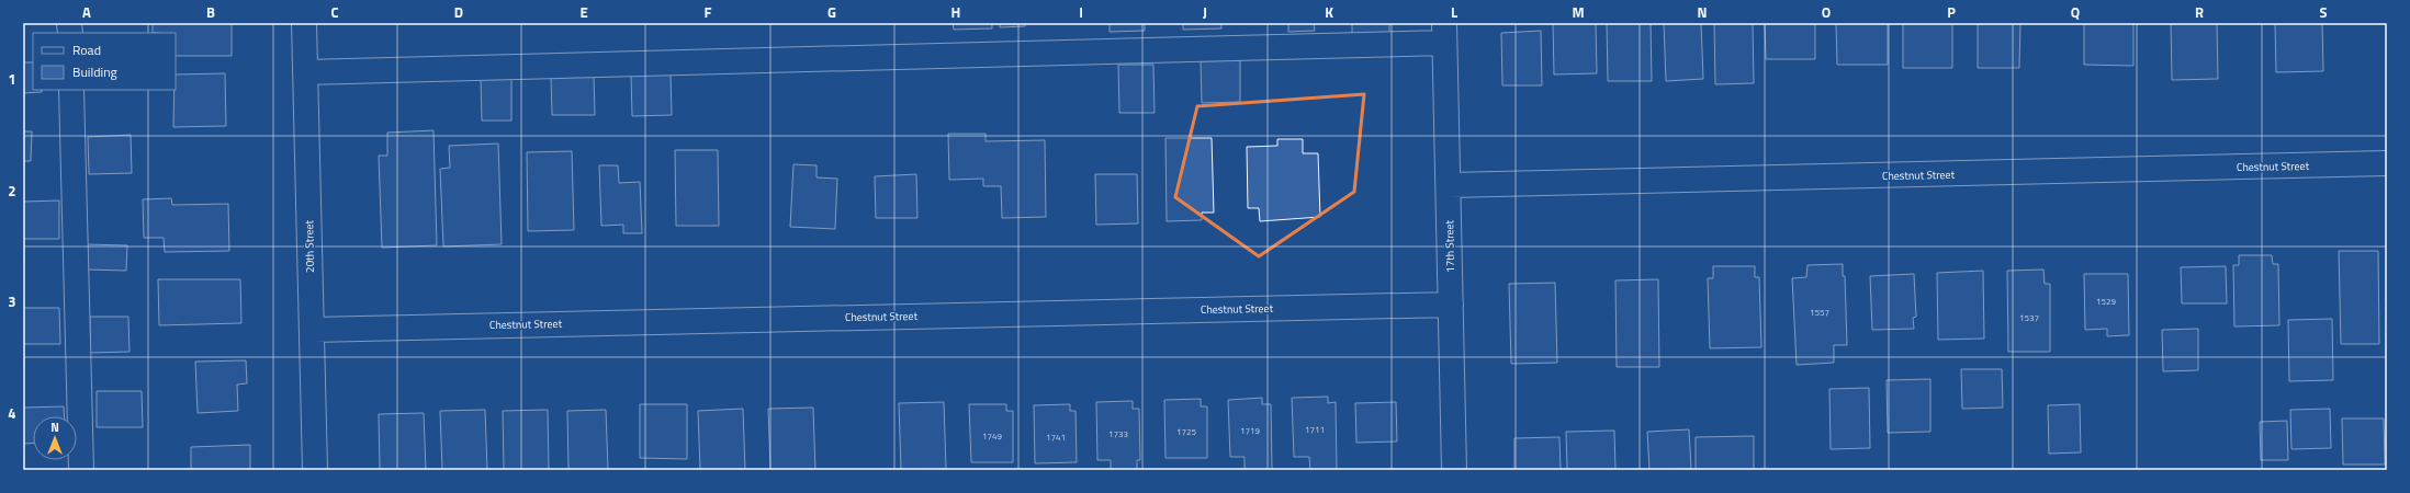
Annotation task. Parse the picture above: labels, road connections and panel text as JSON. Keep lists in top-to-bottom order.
{
  "streets": {
    "street": ["Chestnut Street", "20th Street", "17th Street"]
  },
  "crossings": [
    ["Chestnut Street", "20th Street"],
    ["Chestnut Street", "17th Street"]
  ],
  "house_numbers": [
    "1529",
    "1557",
    "1537",
    "1711",
    "1719",
    "1725",
    "1733",
    "1749",
    "1741"
  ],
  "legend": ["Road", "Building"],
  "north": "top",
  "grid": {
    "columns": [
      "A",
      "B",
      "C",
      "D",
      "E",
      "F",
      "G",
      "H",
      "I",
      "J",
      "K",
      "L",
      "M",
      "N",
      "O",
      "P",
      "Q",
      "R",
      "S"
    ],
    "rows": [
      "1",
      "2",
      "3",
      "4"
    ]
  }
}
